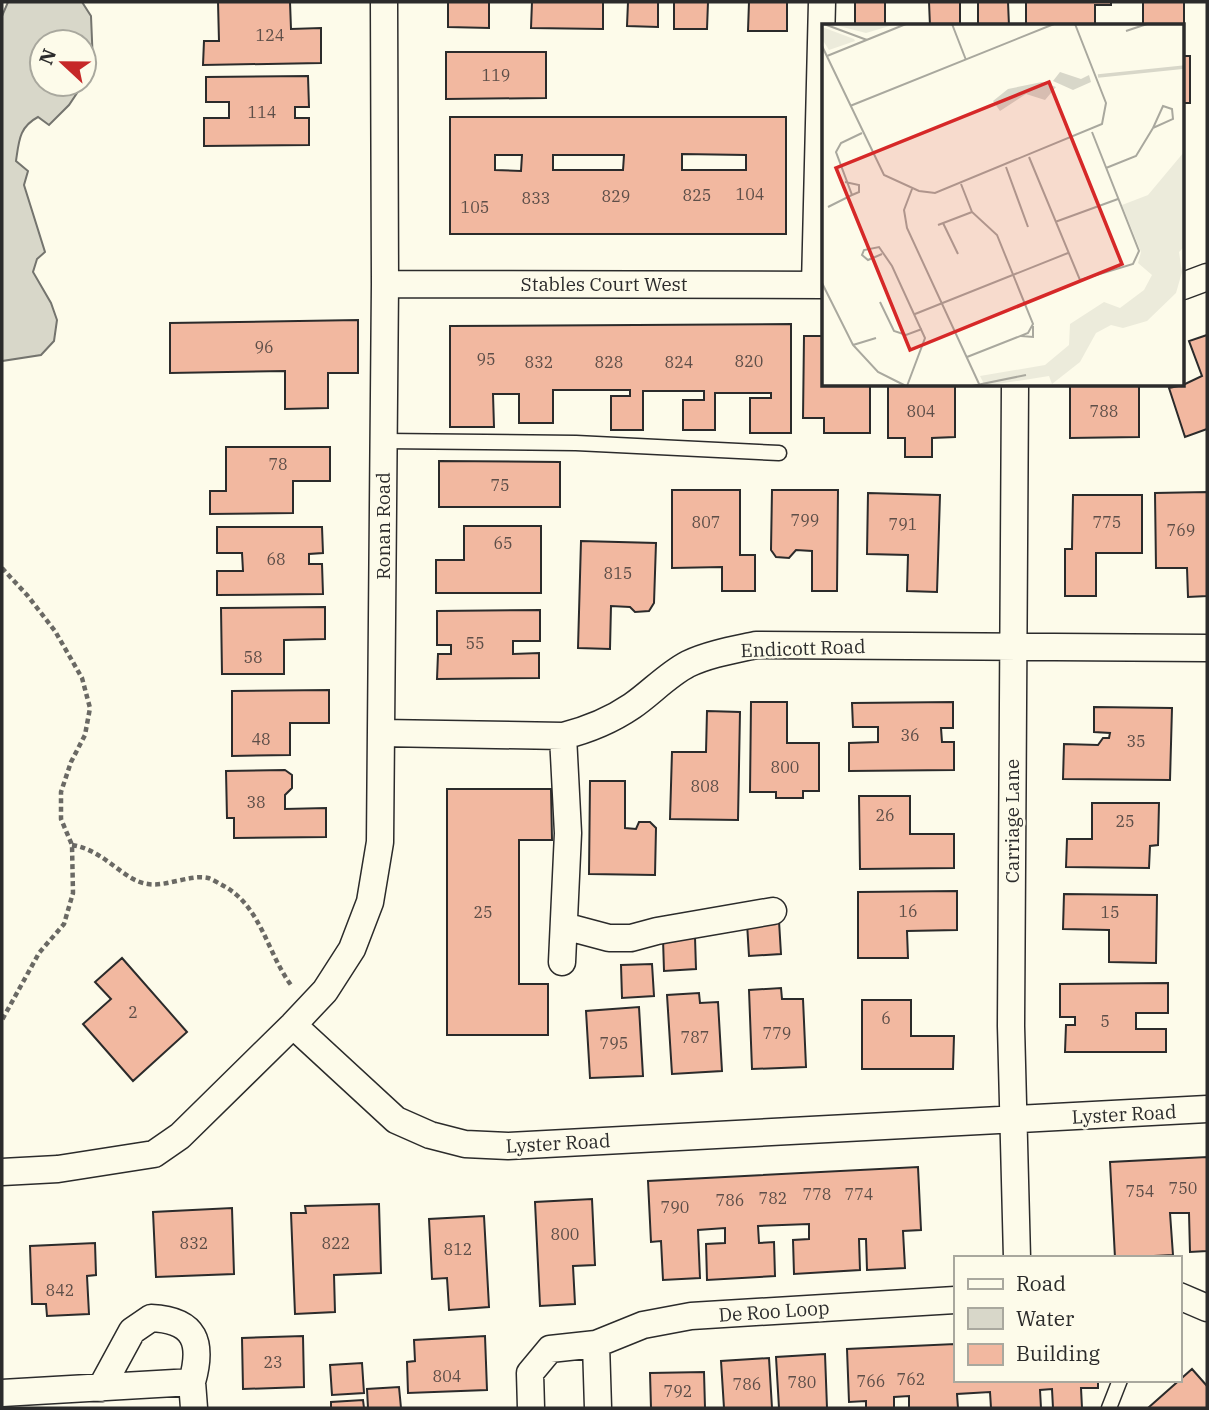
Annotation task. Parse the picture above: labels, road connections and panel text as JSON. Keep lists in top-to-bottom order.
{
  "streets": {
    "street": [
      "Stables Court West",
      "Ronan Road",
      "Endicott Road",
      "Carriage Lane",
      "Lyster Road",
      "De Roo Loop"
    ]
  },
  "crossings": [
    ["Stables Court West", "Ronan Road"],
    ["Ronan Road", "Endicott Road"],
    ["Ronan Road", "Lyster Road"],
    ["Endicott Road", "Carriage Lane"],
    ["Carriage Lane", "Lyster Road"]
  ],
  "house_numbers": [
    "124",
    "119",
    "114",
    "104",
    "825",
    "829",
    "833",
    "105",
    "96",
    "95",
    "820",
    "832",
    "828",
    "824",
    "804",
    "788",
    "78",
    "75",
    "799",
    "807",
    "775",
    "791",
    "769",
    "65",
    "68",
    "815",
    "55",
    "58",
    "36",
    "48",
    "35",
    "800",
    "808",
    "38",
    "26",
    "25",
    "16",
    "25",
    "15",
    "2",
    "6",
    "5",
    "779",
    "787",
    "795",
    "750",
    "754",
    "778",
    "774",
    "782",
    "786",
    "790",
    "800",
    "832",
    "822",
    "812",
    "842",
    "23",
    "804",
    "762",
    "766",
    "780",
    "786",
    "792"
  ],
  "legend": ["Road", "Water", "Building"],
  "north": "left"
}
